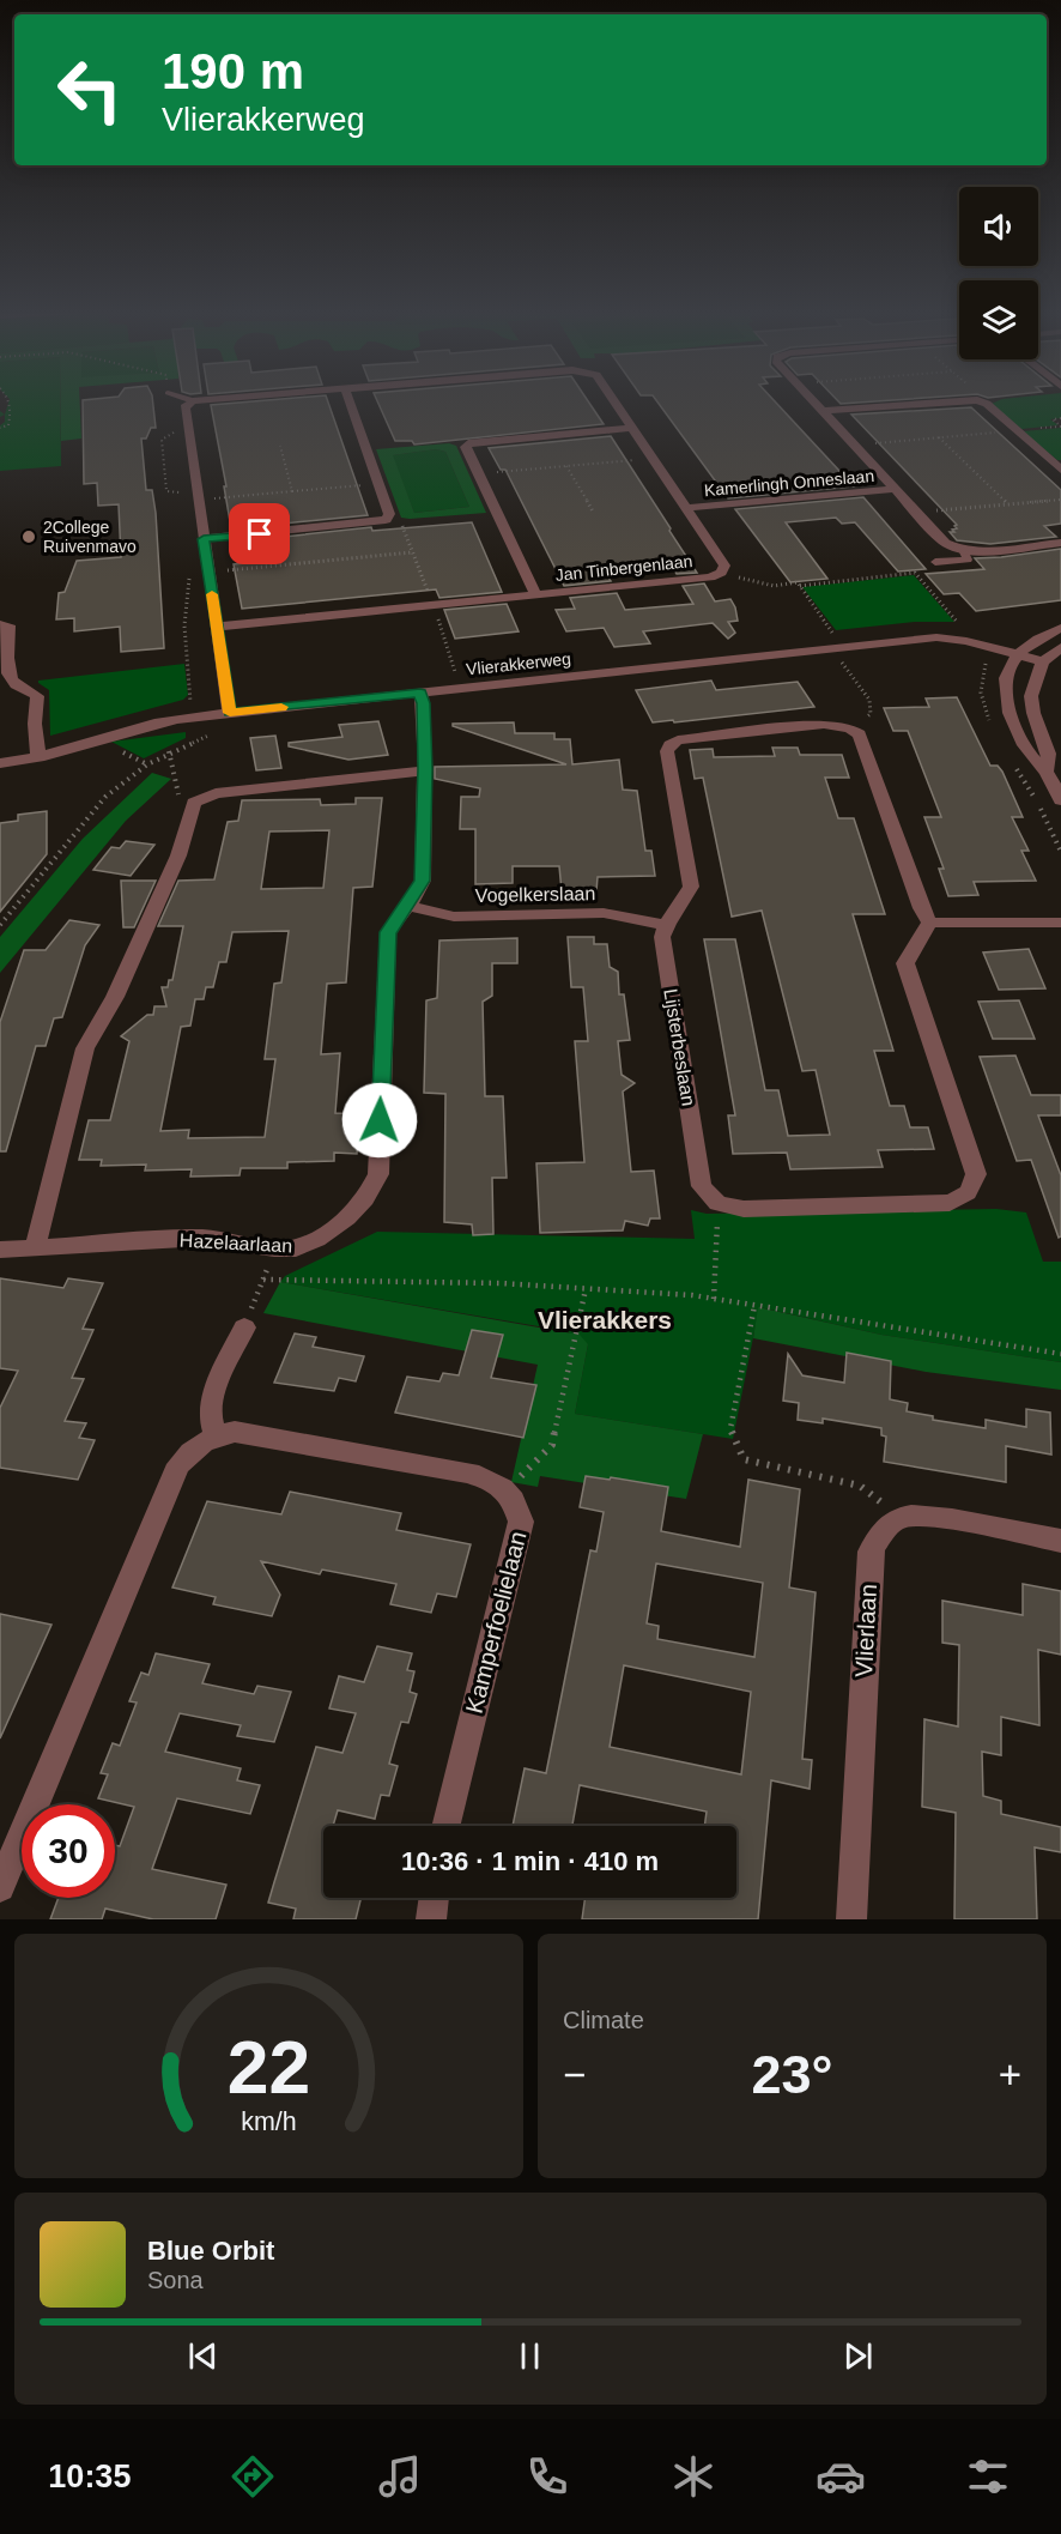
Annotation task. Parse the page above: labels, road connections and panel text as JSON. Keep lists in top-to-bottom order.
{
  "streets": {
    "street": [
      "Kamerlingh Onneslaan",
      "Jan Tinbergenlaan",
      "Vlierakkerweg",
      "Vogelkerslaan",
      "Lijsterbeslaan",
      "Hazelaarlaan",
      "Kamperfoelielaan",
      "Vlierlaan"
    ]
  },
  "crossings": [
    ["Kamerlingh Onneslaan", "Jan Tinbergenlaan"],
    ["Vlierakkerweg", "Hazelaarlaan"],
    ["Vogelkerslaan", "Lijsterbeslaan"],
    ["Vogelkerslaan", "Hazelaarlaan"]
  ],
  "districts": ["Vlierakkers"],
  "places": ["2College Ruivenmavo"],
  "page": {
    "turn": ["190 m", "Vlierakkerweg"],
    "limit": "30",
    "trip": "10:36 · 1 min · 410 m",
    "tile": "Climate",
    "heat": ["−", "23°", "+"],
    "song": ["Blue Orbit", "Sona"],
    "tabs": "10:35",
    "gauge": ["22", "km/h"]
  }
}
